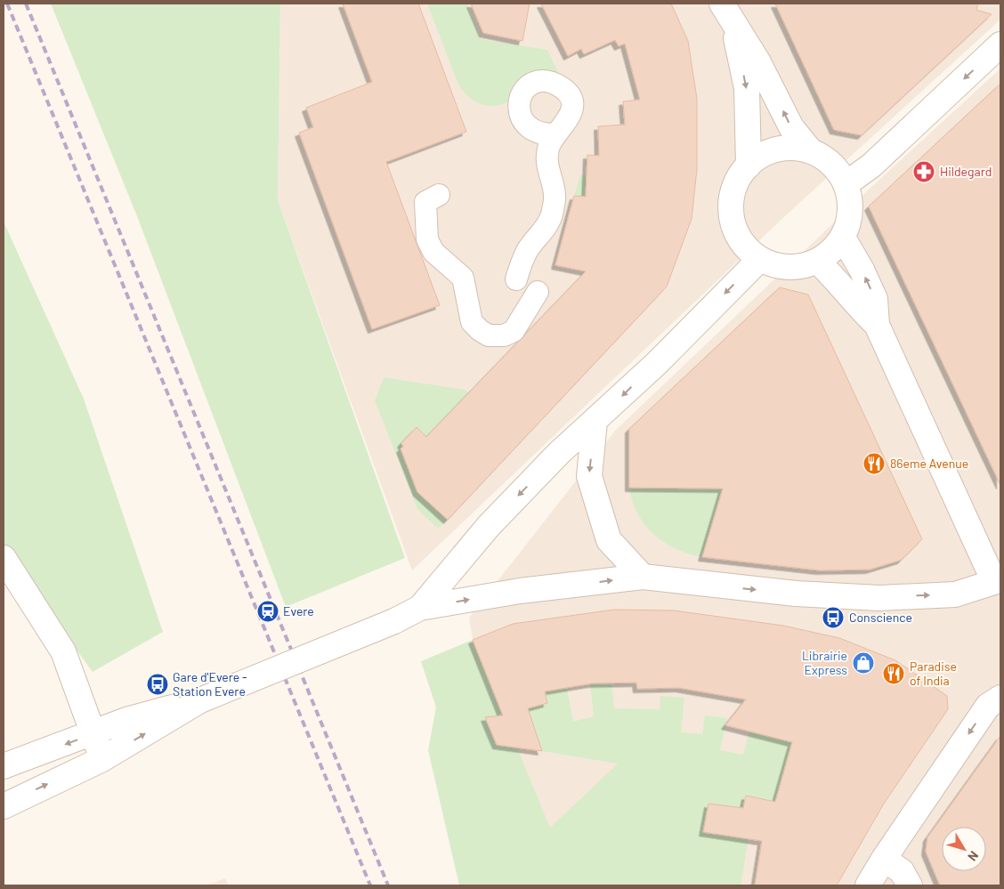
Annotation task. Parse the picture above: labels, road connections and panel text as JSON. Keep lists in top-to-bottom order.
{
  "places": {
    "pharmacy": ["Hildegard"],
    "restaurant": ["86eme Avenue", "Paradise of India"],
    "station": ["Evere"],
    "bus stop": ["Conscience", "Gare d'Evere - Station Evere"],
    "shop": ["Librairie Express"]
  },
  "north": "bottom right"
}
